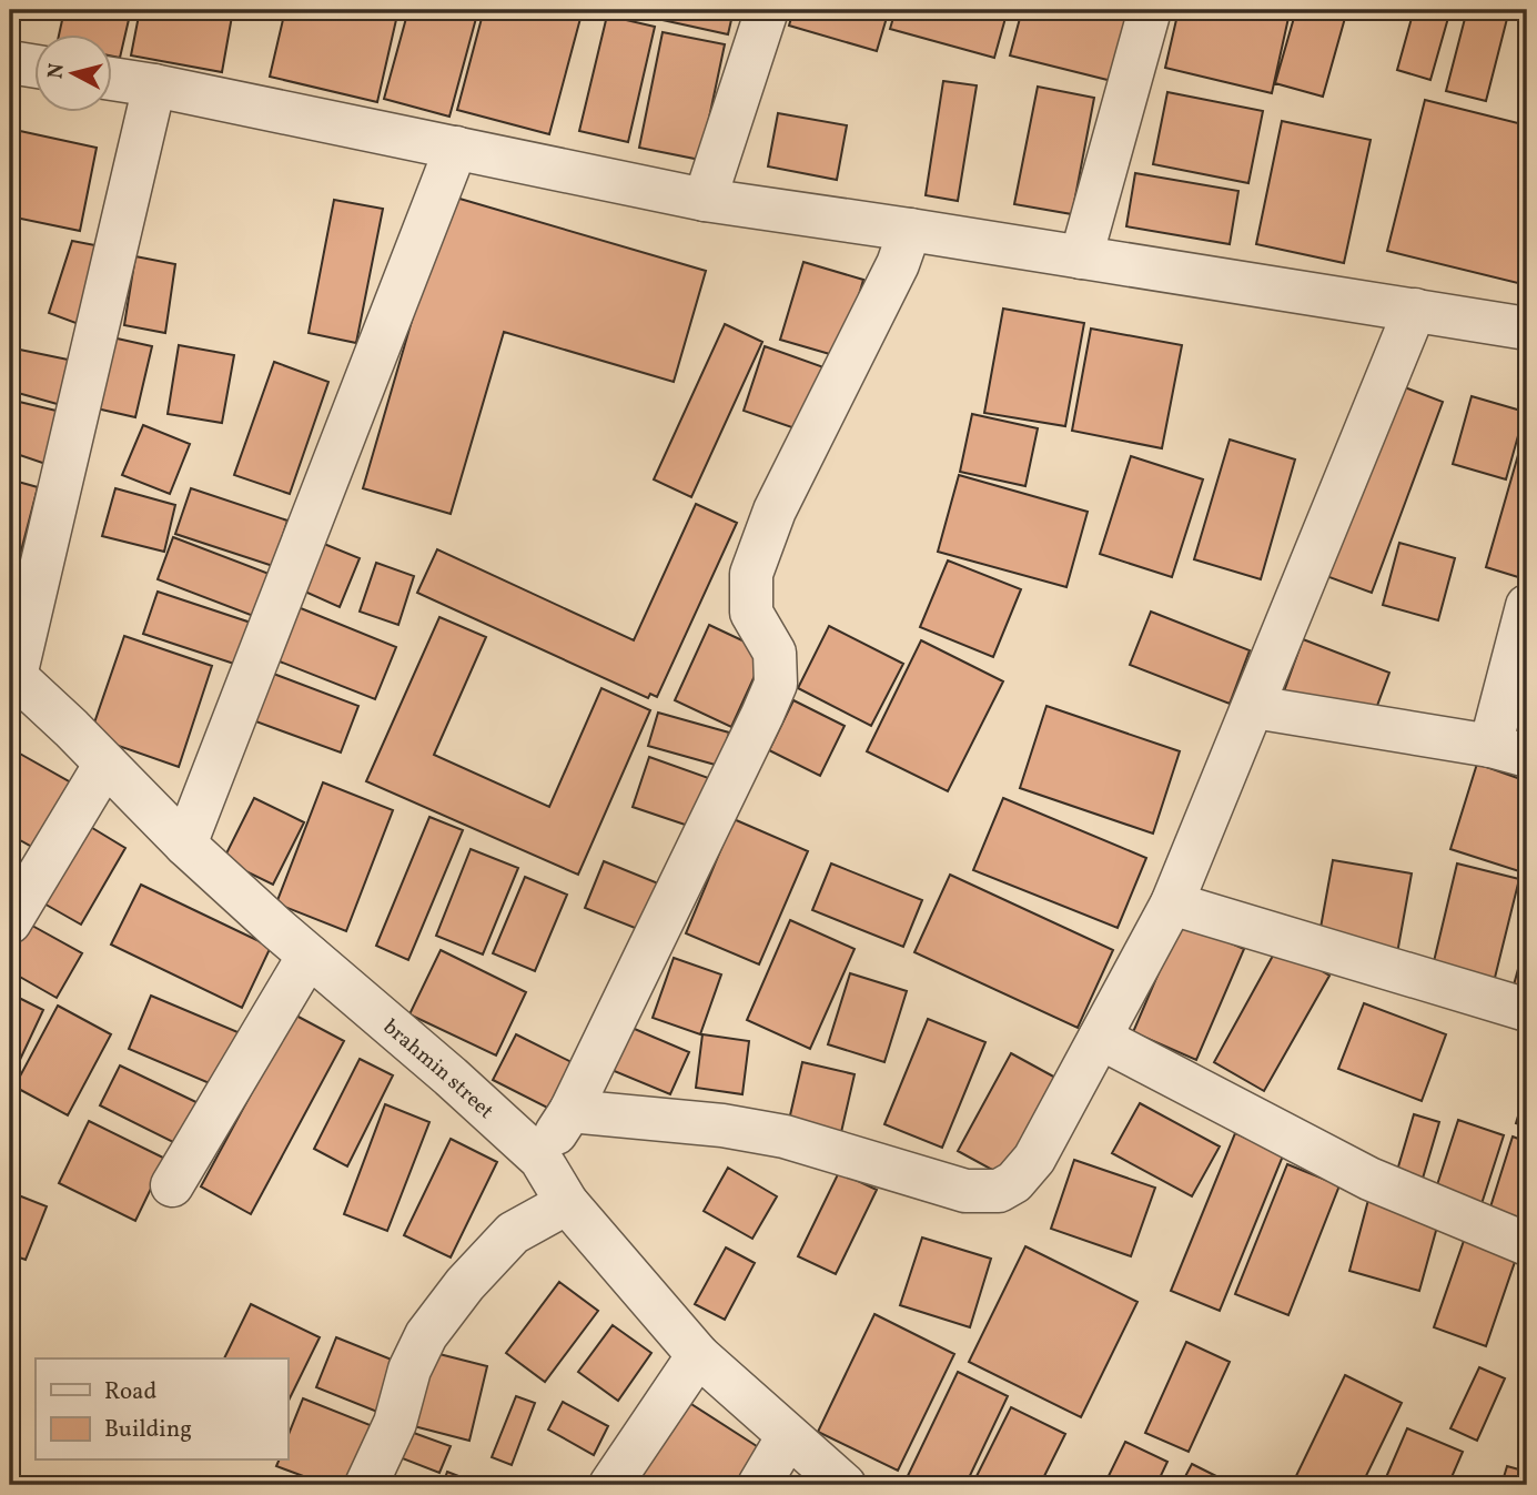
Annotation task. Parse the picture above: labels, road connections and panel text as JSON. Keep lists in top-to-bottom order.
{
  "streets": {
    "street": ["brahmin street"]
  },
  "legend": ["Road", "Building"],
  "north": "left"
}
